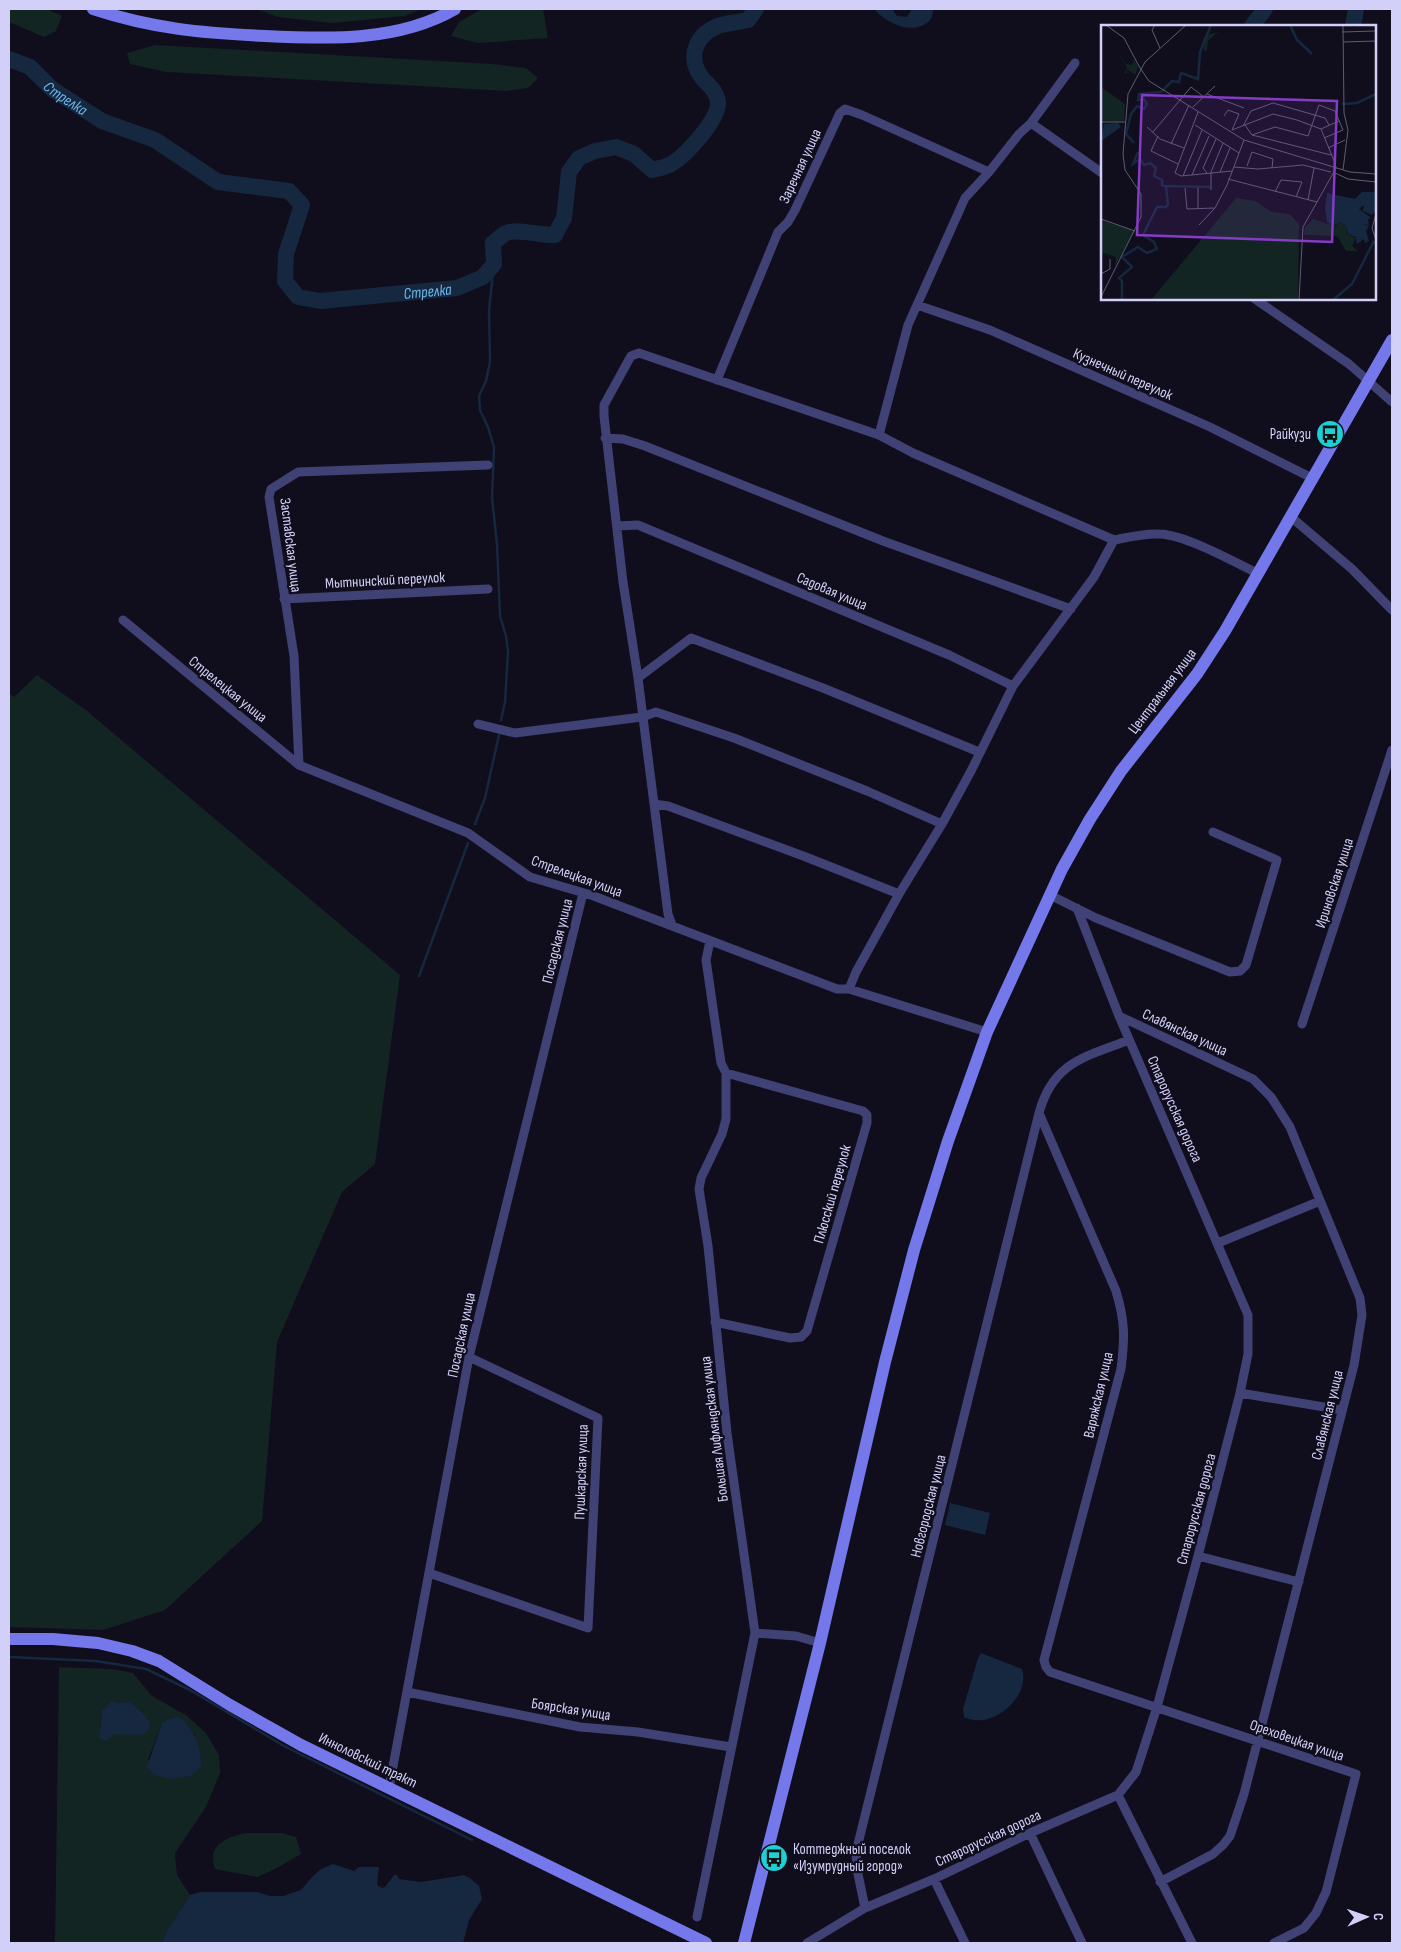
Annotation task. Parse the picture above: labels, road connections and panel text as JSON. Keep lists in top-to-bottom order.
{
  "streets": {
    "main road": ["Центральная улица", "Инноловский тракт"],
    "street": [
      "Заречная улица",
      "Кузнечный переулок",
      "Заставская улица",
      "Мытнинский переулок",
      "Садовая улица",
      "Стрелецкая улица",
      "Ириновская улица",
      "Посадская улица",
      "Славянская улица",
      "Старорусская дорога",
      "Плюсский переулок",
      "Варяжская улица",
      "Большая Лифляндская улица",
      "Пушкарская улица",
      "Новгородская улица",
      "Боярская улица",
      "Ореховецкая улица"
    ]
  },
  "crossings": [
    ["Кузнечный переулок", "Центральная улица"],
    ["Заставская улица", "Мытнинский переулок"],
    ["Заставская улица", "Стрелецкая улица"],
    ["Стрелецкая улица", "Центральная улица"],
    ["Стрелецкая улица", "Посадская улица"],
    ["Стрелецкая улица", "Большая Лифляндская улица"],
    ["Посадская улица", "Пушкарская улица"],
    ["Посадская улица", "Боярская улица"],
    ["Посадская улица", "Инноловский тракт"],
    ["Славянская улица", "Старорусская дорога"],
    ["Славянская улица", "Ореховецкая улица"],
    ["Старорусская дорога", "Варяжская улица"],
    ["Старорусская дорога", "Новгородская улица"],
    ["Старорусская дорога", "Ореховецкая улица"],
    ["Плюсский переулок", "Большая Лифляндская улица"],
    ["Варяжская улица", "Новгородская улица"],
    ["Варяжская улица", "Ореховецкая улица"],
    ["Большая Лифляндская улица", "Боярская улица"]
  ],
  "water": ["Стрелка"],
  "places": {
    "bus stop": ["Райкузи", "Коттеджный поселок «Изумрудный город»"]
  },
  "north": "right"
}
